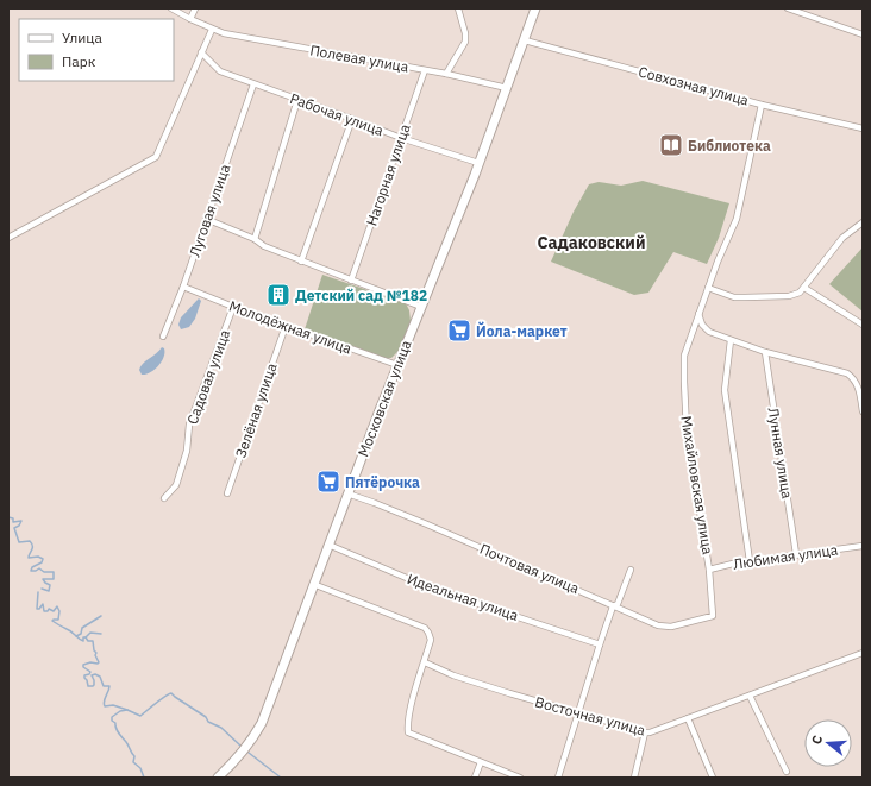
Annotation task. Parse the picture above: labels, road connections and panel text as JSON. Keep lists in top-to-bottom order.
{
  "streets": {
    "main road": ["Московская улица"],
    "street": [
      "Полевая улица",
      "Совхозная улица",
      "Рабочая улица",
      "Нагорная улица",
      "Луговая улица",
      "Молодёжная улица",
      "Садовая улица",
      "Зелёная улица",
      "Лунная улица",
      "Михайловская улица",
      "Любимая улица",
      "Почтовая улица",
      "Идеальная улица",
      "Восточная улица"
    ]
  },
  "crossings": [
    ["Полевая улица", "Нагорная улица"],
    ["Полевая улица", "Московская улица"],
    ["Совхозная улица", "Московская улица"],
    ["Совхозная улица", "Михайловская улица"],
    ["Рабочая улица", "Нагорная улица"],
    ["Рабочая улица", "Луговая улица"],
    ["Рабочая улица", "Московская улица"],
    ["Луговая улица", "Молодёжная улица"],
    ["Молодёжная улица", "Садовая улица"],
    ["Молодёжная улица", "Московская улица"],
    ["Молодёжная улица", "Зелёная улица"],
    ["Московская улица", "Почтовая улица"],
    ["Московская улица", "Идеальная улица"],
    ["Лунная улица", "Любимая улица"],
    ["Михайловская улица", "Любимая улица"],
    ["Михайловская улица", "Почтовая улица"]
  ],
  "districts": ["Садаковский"],
  "places": {
    "library": ["Библиотека"],
    "building": ["Детский сад №182"],
    "supermarket": ["Йола-маркет", "Пятёрочка"]
  },
  "legend": ["Улица", "Парк"],
  "north": "left"
}
